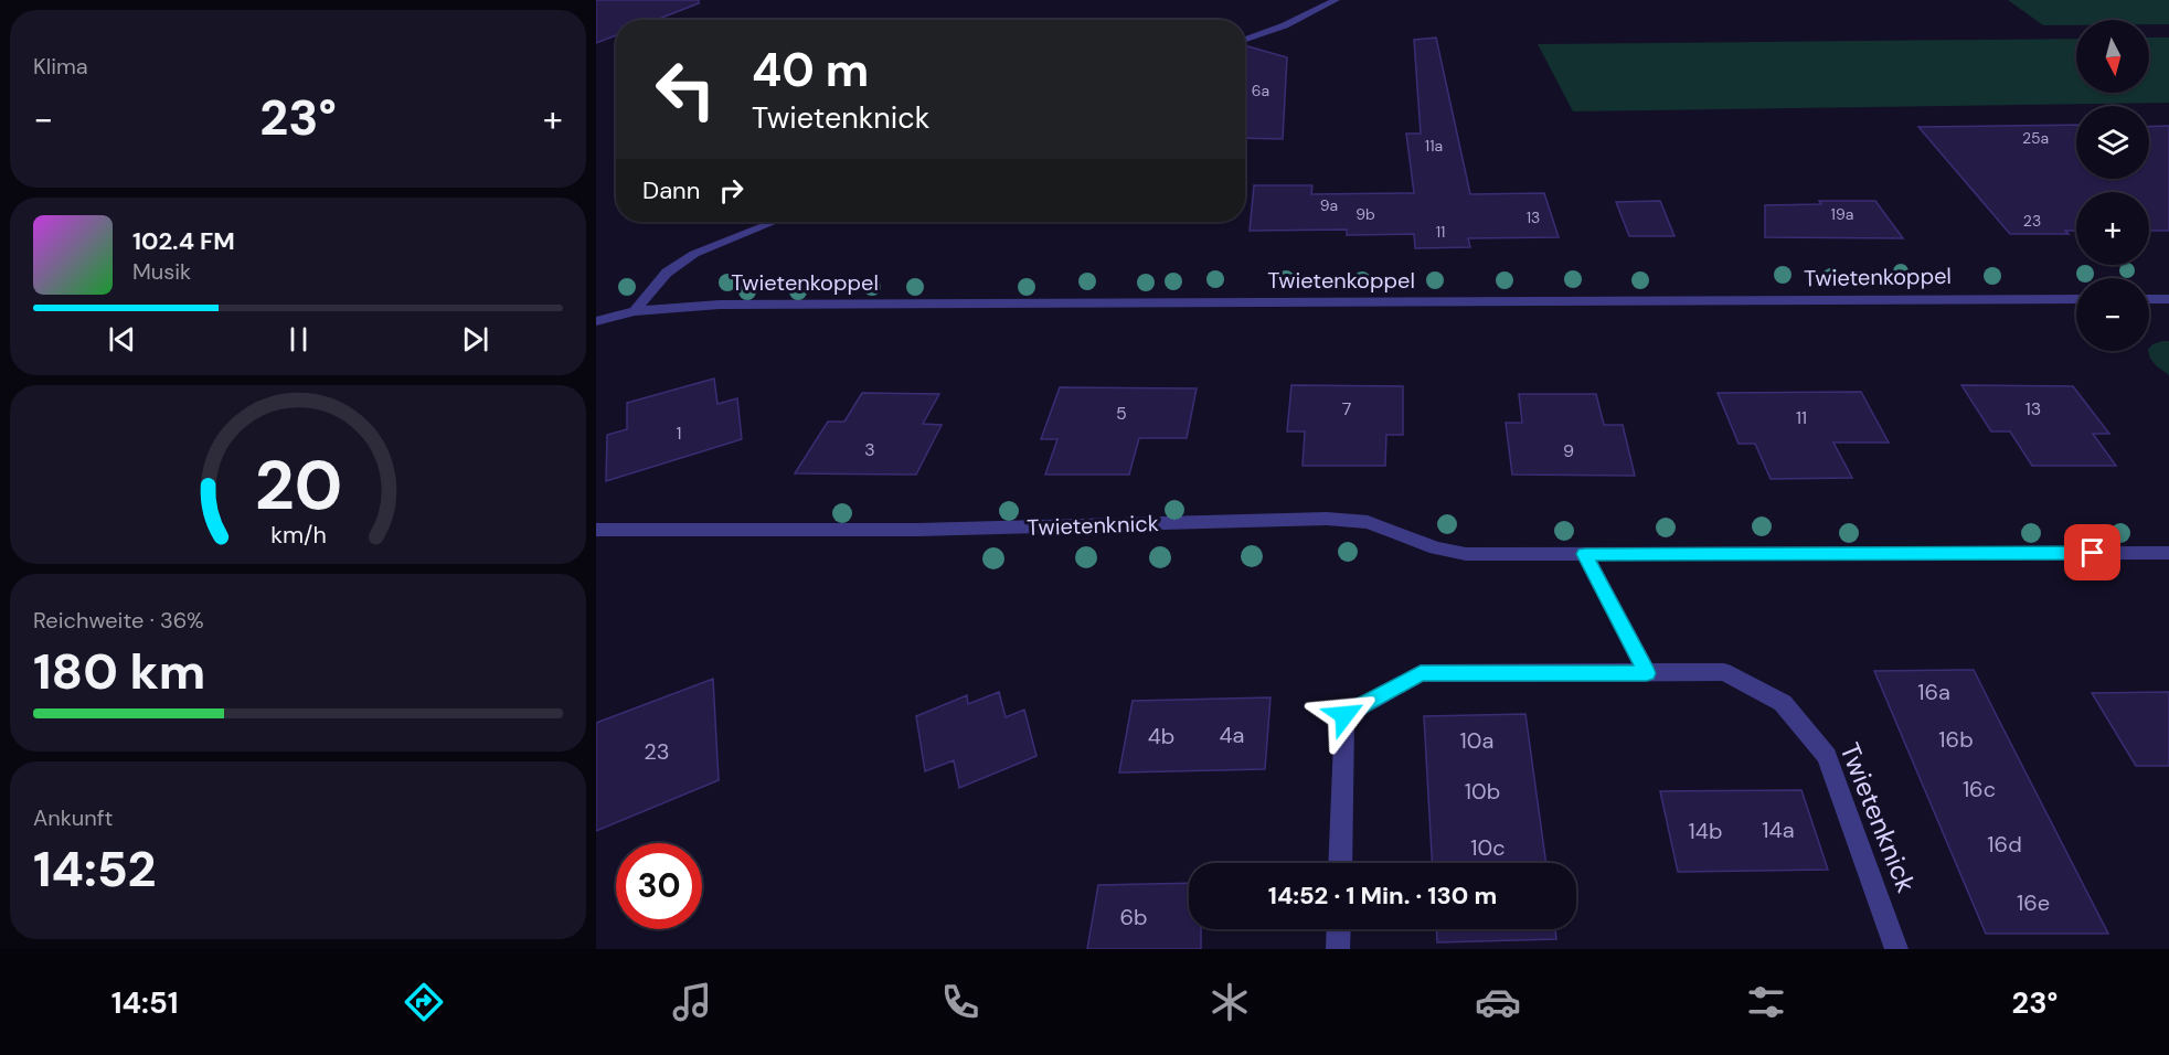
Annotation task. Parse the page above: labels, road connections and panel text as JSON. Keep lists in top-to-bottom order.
{
  "streets": {
    "street": ["Twietenkoppel", "Twietenknick"]
  },
  "house_numbers": [
    "6a",
    "25a",
    "11a",
    "9a",
    "9b",
    "19a",
    "13",
    "23",
    "11",
    "7",
    "13",
    "5",
    "11",
    "1",
    "3",
    "9",
    "16a",
    "4a",
    "4b",
    "16b",
    "10a",
    "23",
    "16c",
    "10b",
    "14a",
    "14b",
    "16d",
    "10c",
    "16e",
    "6b"
  ],
  "north": "bottom",
  "page": {
    "tile": [
      "Klima",
      ["Reichweite · 36%", "180 km"],
      ["Ankunft", "14:52"]
    ],
    "map_buttons": ["+", "−"],
    "turn": ["40 m", "Twietenknick"],
    "heat": ["−", "23°", "+"],
    "then": "Dann",
    "song": ["102.4 FM", "Musik"],
    "limit": "30",
    "trip": "14:52 · 1 Min. · 130 m",
    "tabs": ["14:51", "23°"],
    "gauge": ["20", "km/h"]
  }
}
